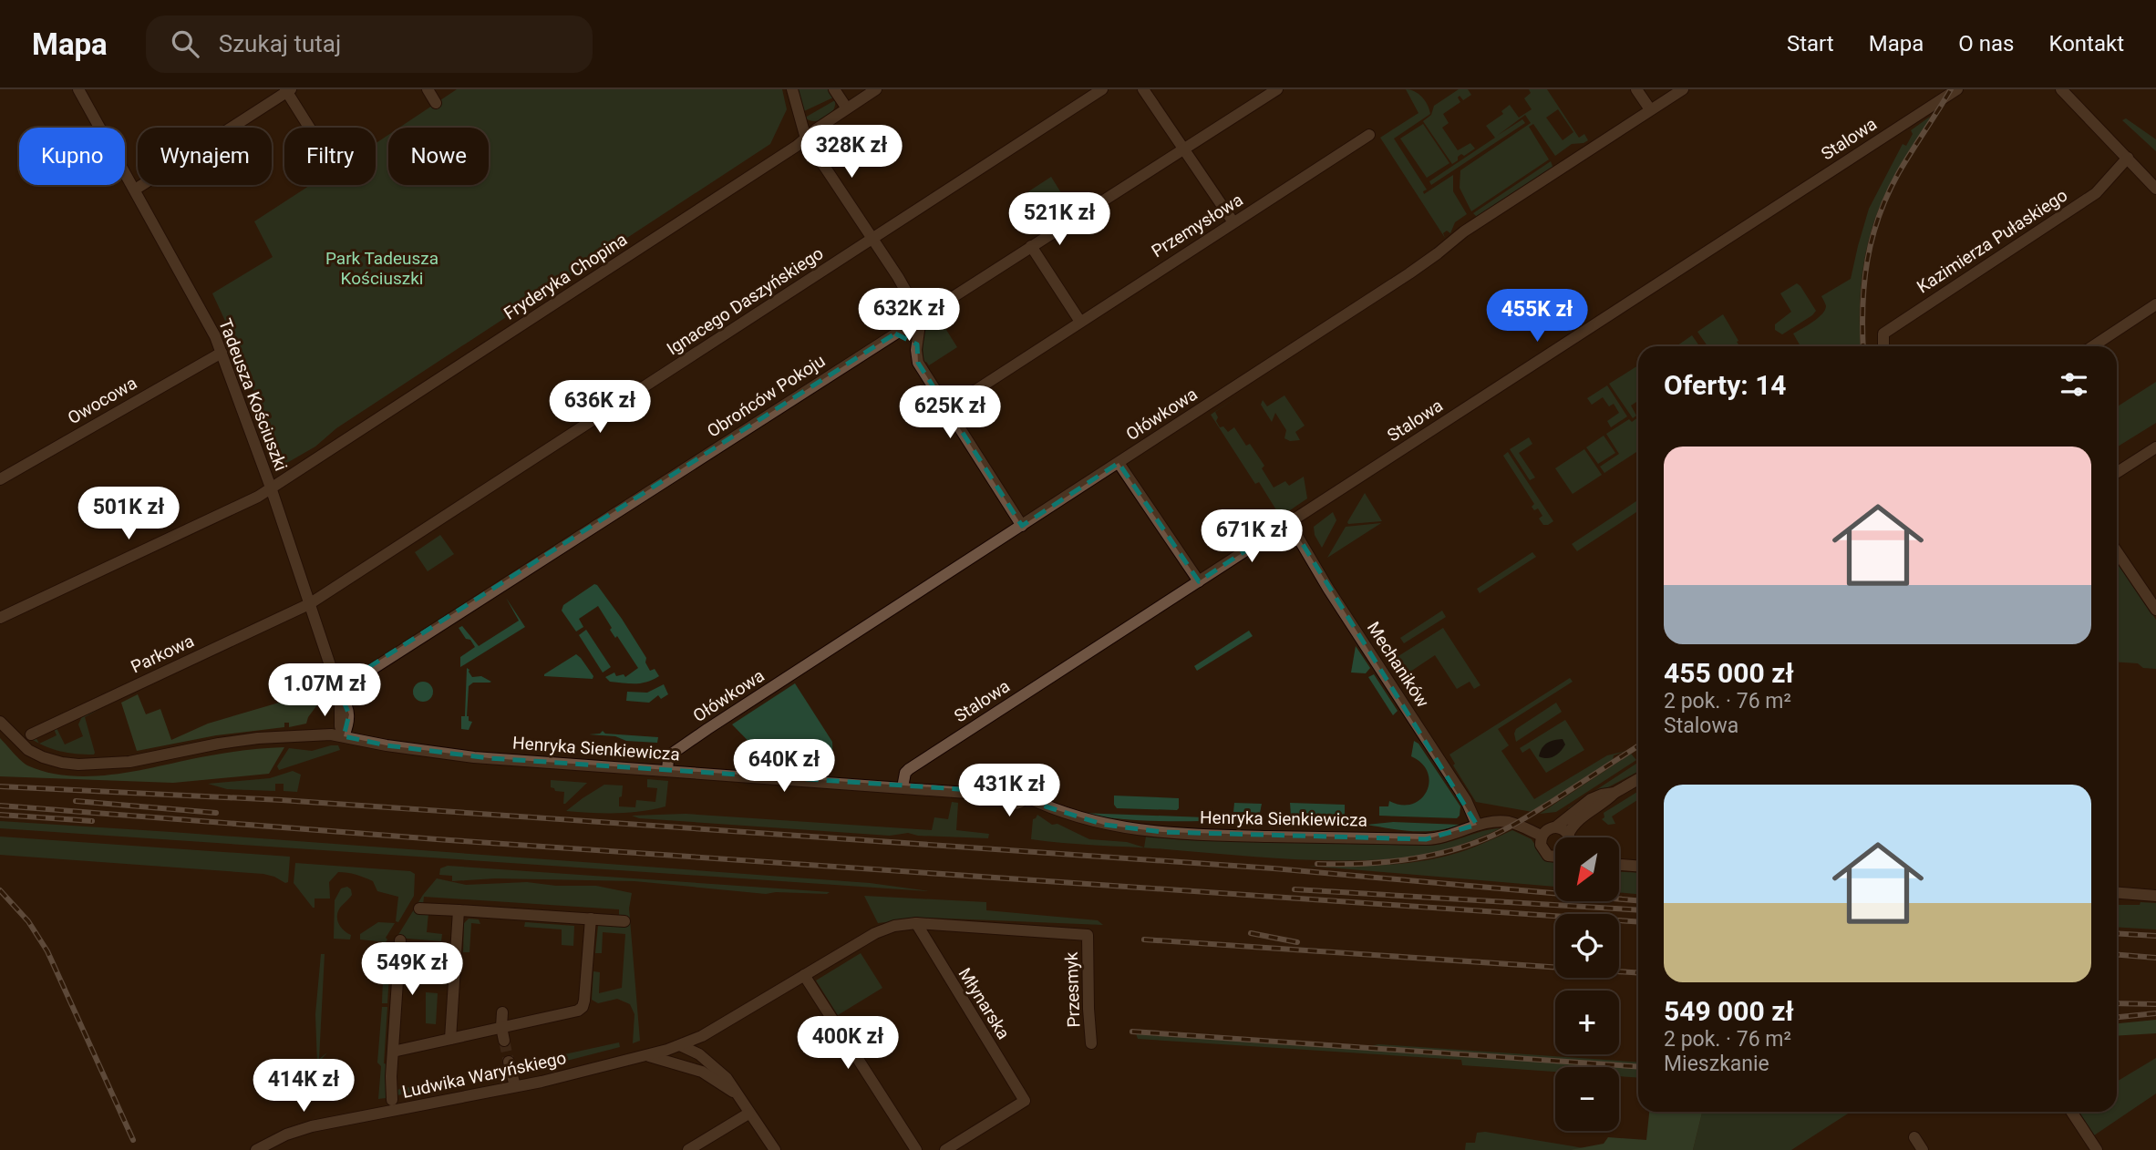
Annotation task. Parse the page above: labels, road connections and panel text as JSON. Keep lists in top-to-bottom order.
{
  "streets": {
    "street": [
      "Stalowa",
      "Przemysłowa",
      "Kazimierza Pułaskiego",
      "Fryderyka Chopina",
      "Ignacego Daszyńskiego",
      "Tadeusza Kościuszki",
      "Obrońców Pokoju",
      "Owocowa",
      "Ołówkowa",
      "Parkowa",
      "Mechaników",
      "Henryka Sienkiewicza",
      "Przesmyk",
      "Młynarska",
      "Ludwika Waryńskiego"
    ]
  },
  "crossings": [
    ["Stalowa", "Mechaników"],
    ["Stalowa", "Henryka Sienkiewicza"],
    ["Fryderyka Chopina", "Tadeusza Kościuszki"],
    ["Ignacego Daszyńskiego", "Tadeusza Kościuszki"],
    ["Ignacego Daszyńskiego", "Parkowa"],
    ["Tadeusza Kościuszki", "Obrońców Pokoju"],
    ["Tadeusza Kościuszki", "Owocowa"],
    ["Tadeusza Kościuszki", "Parkowa"],
    ["Tadeusza Kościuszki", "Henryka Sienkiewicza"],
    ["Ołówkowa", "Henryka Sienkiewicza"],
    ["Mechaników", "Henryka Sienkiewicza"],
    ["Przesmyk", "Ludwika Waryńskiego"],
    ["Młynarska", "Ludwika Waryńskiego"]
  ],
  "parks": ["Park Tadeusza Kościuszki"],
  "north": "bottom left",
  "page": {
    "header": "Mapa",
    "search": "Szukaj tutaj",
    "nav": [
      "Start",
      "Mapa",
      "O nas",
      "Kontakt"
    ],
    "price": [
      "328K zł",
      "521K zł",
      "632K zł",
      "455K zł",
      "636K zł",
      "625K zł",
      "501K zł",
      "671K zł",
      "1.07M zł",
      "640K zł",
      "431K zł",
      "549K zł",
      "400K zł",
      "414K zł"
    ],
    "chip": [
      "Kupno",
      "Wynajem",
      "Filtry",
      "Nowe"
    ],
    "heading": "Oferty: 14",
    "list": [
      {
        "name": "455 000 zł",
        "note": "2 pok. · 76 m² · Stalowa"
      },
      {
        "name": "549 000 zł",
        "note": "2 pok. · 76 m² · Mieszkanie"
      }
    ],
    "map_buttons": ["+", "−"]
  }
}
